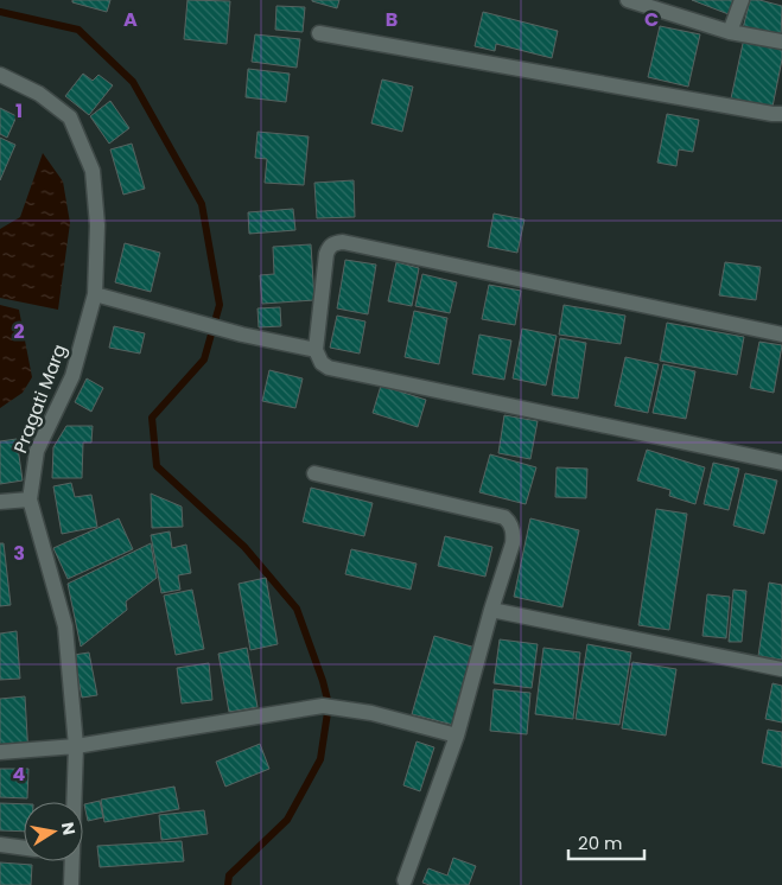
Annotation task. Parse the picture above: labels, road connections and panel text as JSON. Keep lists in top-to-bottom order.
{
  "streets": {
    "street": ["Pragati Marg"]
  },
  "scale_bar": "20 m",
  "north": "right",
  "grid": {
    "columns": ["A", "B", "C"],
    "rows": [
      "1",
      "2",
      "3",
      "4"
    ]
  }
}
